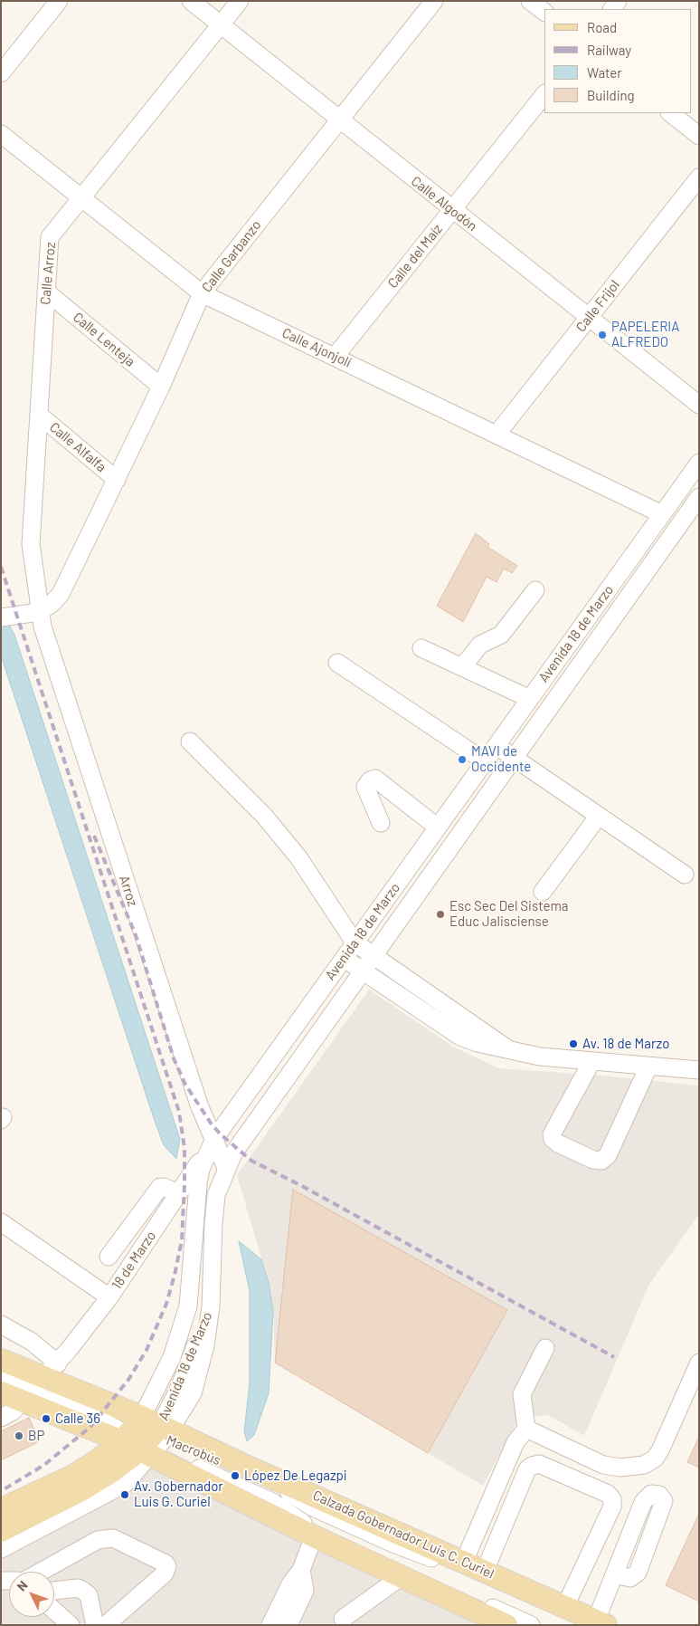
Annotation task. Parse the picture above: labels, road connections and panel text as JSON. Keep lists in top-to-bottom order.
{
  "streets": {
    "main road": ["Calzada Gobernador Luis C. Curiel"],
    "street": [
      "Calle Algodón",
      "Calle Garbanzo",
      "Calle del Maíz",
      "Calle Arroz",
      "Calle Frijol",
      "Calle Lenteja",
      "Calle Ajonjolí",
      "Calle Alfalfa",
      "Avenida 18 de Marzo",
      "Arroz",
      "18 de Marzo",
      "Macrobús"
    ]
  },
  "crossings": [
    ["Calle Algodón", "Calle Garbanzo"],
    ["Calle Algodón", "Calle del Maíz"],
    ["Calle Algodón", "Calle Arroz"],
    ["Calle Algodón", "Calle Frijol"],
    ["Calle Garbanzo", "Calle Arroz"],
    ["Calle Garbanzo", "Calle Lenteja"],
    ["Calle Garbanzo", "Calle Ajonjolí"],
    ["Calle Garbanzo", "Calle Alfalfa"],
    ["Calle Garbanzo", "Arroz"],
    ["Calle del Maíz", "Calle Ajonjolí"],
    ["Calle Arroz", "Calle Lenteja"],
    ["Calle Arroz", "Calle Ajonjolí"],
    ["Calle Arroz", "Calle Alfalfa"],
    ["Calle Arroz", "Arroz"],
    ["Calle Frijol", "Calle Ajonjolí"],
    ["Calle Ajonjolí", "Avenida 18 de Marzo"],
    ["Avenida 18 de Marzo", "Arroz"],
    ["Avenida 18 de Marzo", "18 de Marzo"],
    ["Avenida 18 de Marzo", "Macrobús"],
    ["Avenida 18 de Marzo", "Calzada Gobernador Luis C. Curiel"],
    ["Arroz", "18 de Marzo"],
    ["18 de Marzo", "Calzada Gobernador Luis C. Curiel"],
    ["Macrobús", "Calzada Gobernador Luis C. Curiel"]
  ],
  "places": [
    "PAPELERIA ALFREDO",
    "MAVI de Occidente",
    "Esc Sec Del Sistema Educ Jalisciense",
    "Av. 18 de Marzo",
    "Calle 36",
    "BP",
    "López De Legazpi",
    "Av. Gobernador Luis G. Curiel"
  ],
  "legend": [
    "Road",
    "Railway",
    "Water",
    "Building"
  ],
  "north": "top left"
}
